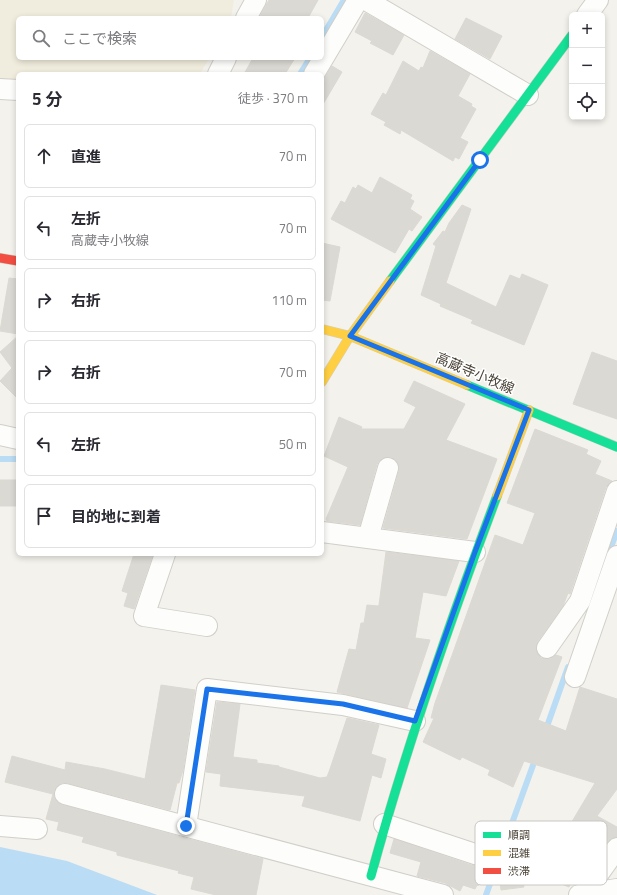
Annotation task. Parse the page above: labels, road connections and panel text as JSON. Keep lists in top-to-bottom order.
{
  "streets": {
    "street": ["高蔵寺小牧線"]
  },
  "legend": ["順調", "混雑", "渋滞"],
  "page": {
    "map_buttons": ["+", "−"],
    "search": "ここで検索",
    "heading": ["5 分", "徒歩 · 370 m"],
    "list": [
      ["直進", "70 m"],
      ["左折", "高蔵寺小牧線", "70 m"],
      ["右折", "110 m"],
      ["右折", "70 m"],
      ["左折", "50 m"],
      "目的地に到着"
    ]
  }
}
